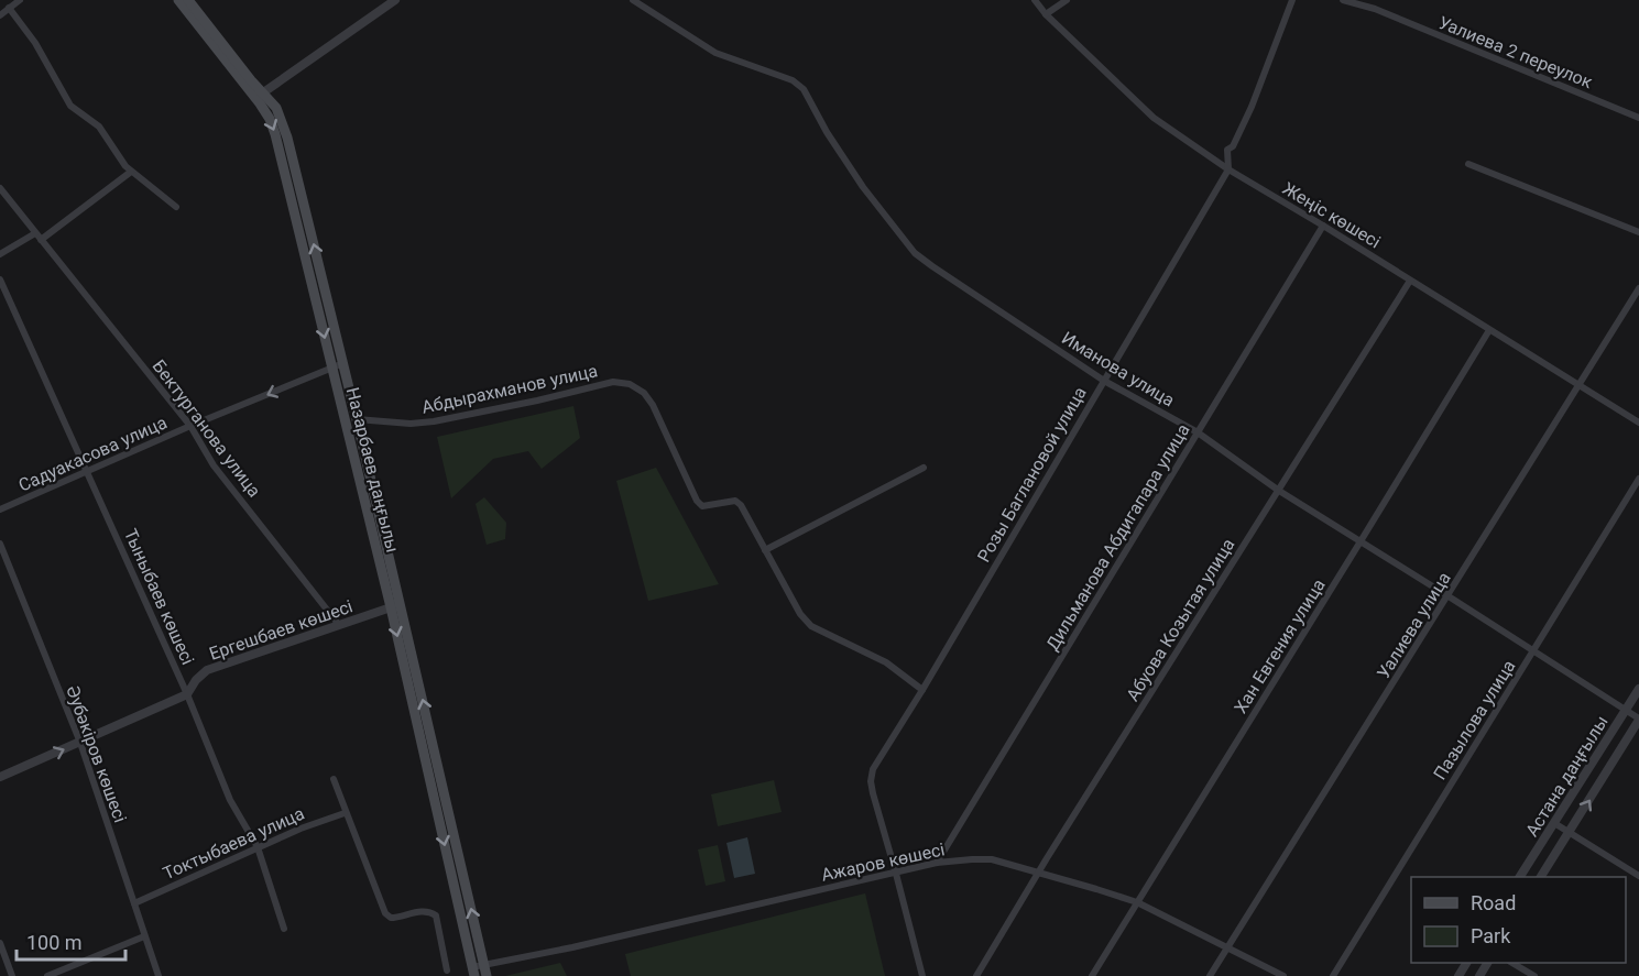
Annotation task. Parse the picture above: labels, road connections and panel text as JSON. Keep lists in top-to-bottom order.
{
  "streets": {
    "main road": ["Назарбаев даңғылы"],
    "street": [
      "Уалиева 2 переулок",
      "Жеңіс көшесі",
      "Иманова улица",
      "Абдырахманов улица",
      "Бектурганова улица",
      "Садуакасова улица",
      "Розы Баглановой улица",
      "Дильманова Абдигапара улица",
      "Тыныбаев көшесі",
      "Абуова Козытая улица",
      "Уалиева улица",
      "Ергешбаев көшесі",
      "Хан Евгения улица",
      "Пазылова улица",
      "Әубәкіров көшесі",
      "Астана даңғылы",
      "Токтыбаева улица",
      "Ажаров көшесі"
    ]
  },
  "crossings": [
    ["Жеңіс көшесі", "Розы Баглановой улица"],
    ["Жеңіс көшесі", "Дильманова Абдигапара улица"],
    ["Жеңіс көшесі", "Абуова Козытая улица"],
    ["Жеңіс көшесі", "Уалиева улица"],
    ["Жеңіс көшесі", "Хан Евгения улица"],
    ["Иманова улица", "Розы Баглановой улица"],
    ["Иманова улица", "Дильманова Абдигапара улица"],
    ["Иманова улица", "Абуова Козытая улица"],
    ["Иманова улица", "Уалиева улица"],
    ["Иманова улица", "Хан Евгения улица"],
    ["Иманова улица", "Пазылова улица"],
    ["Иманова улица", "Астана даңғылы"],
    ["Абдырахманов улица", "Назарбаев даңғылы"],
    ["Абдырахманов улица", "Розы Баглановой улица"],
    ["Бектурганова улица", "Садуакасова улица"],
    ["Бектурганова улица", "Ергешбаев көшесі"],
    ["Садуакасова улица", "Назарбаев даңғылы"],
    ["Садуакасова улица", "Тыныбаев көшесі"],
    ["Назарбаев даңғылы", "Ергешбаев көшесі"],
    ["Назарбаев даңғылы", "Ажаров көшесі"],
    ["Розы Баглановой улица", "Ажаров көшесі"],
    ["Дильманова Абдигапара улица", "Ажаров көшесі"],
    ["Тыныбаев көшесі", "Ергешбаев көшесі"],
    ["Тыныбаев көшесі", "Токтыбаева улица"],
    ["Абуова Козытая улица", "Ажаров көшесі"],
    ["Уалиева улица", "Ажаров көшесі"],
    ["Ергешбаев көшесі", "Әубәкіров көшесі"],
    ["Хан Евгения улица", "Ажаров көшесі"],
    ["Әубәкіров көшесі", "Токтыбаева улица"]
  ],
  "one_way": ["Садуакасова улица"],
  "legend": ["Road", "Park"],
  "scale_bar": "100 m"
}
